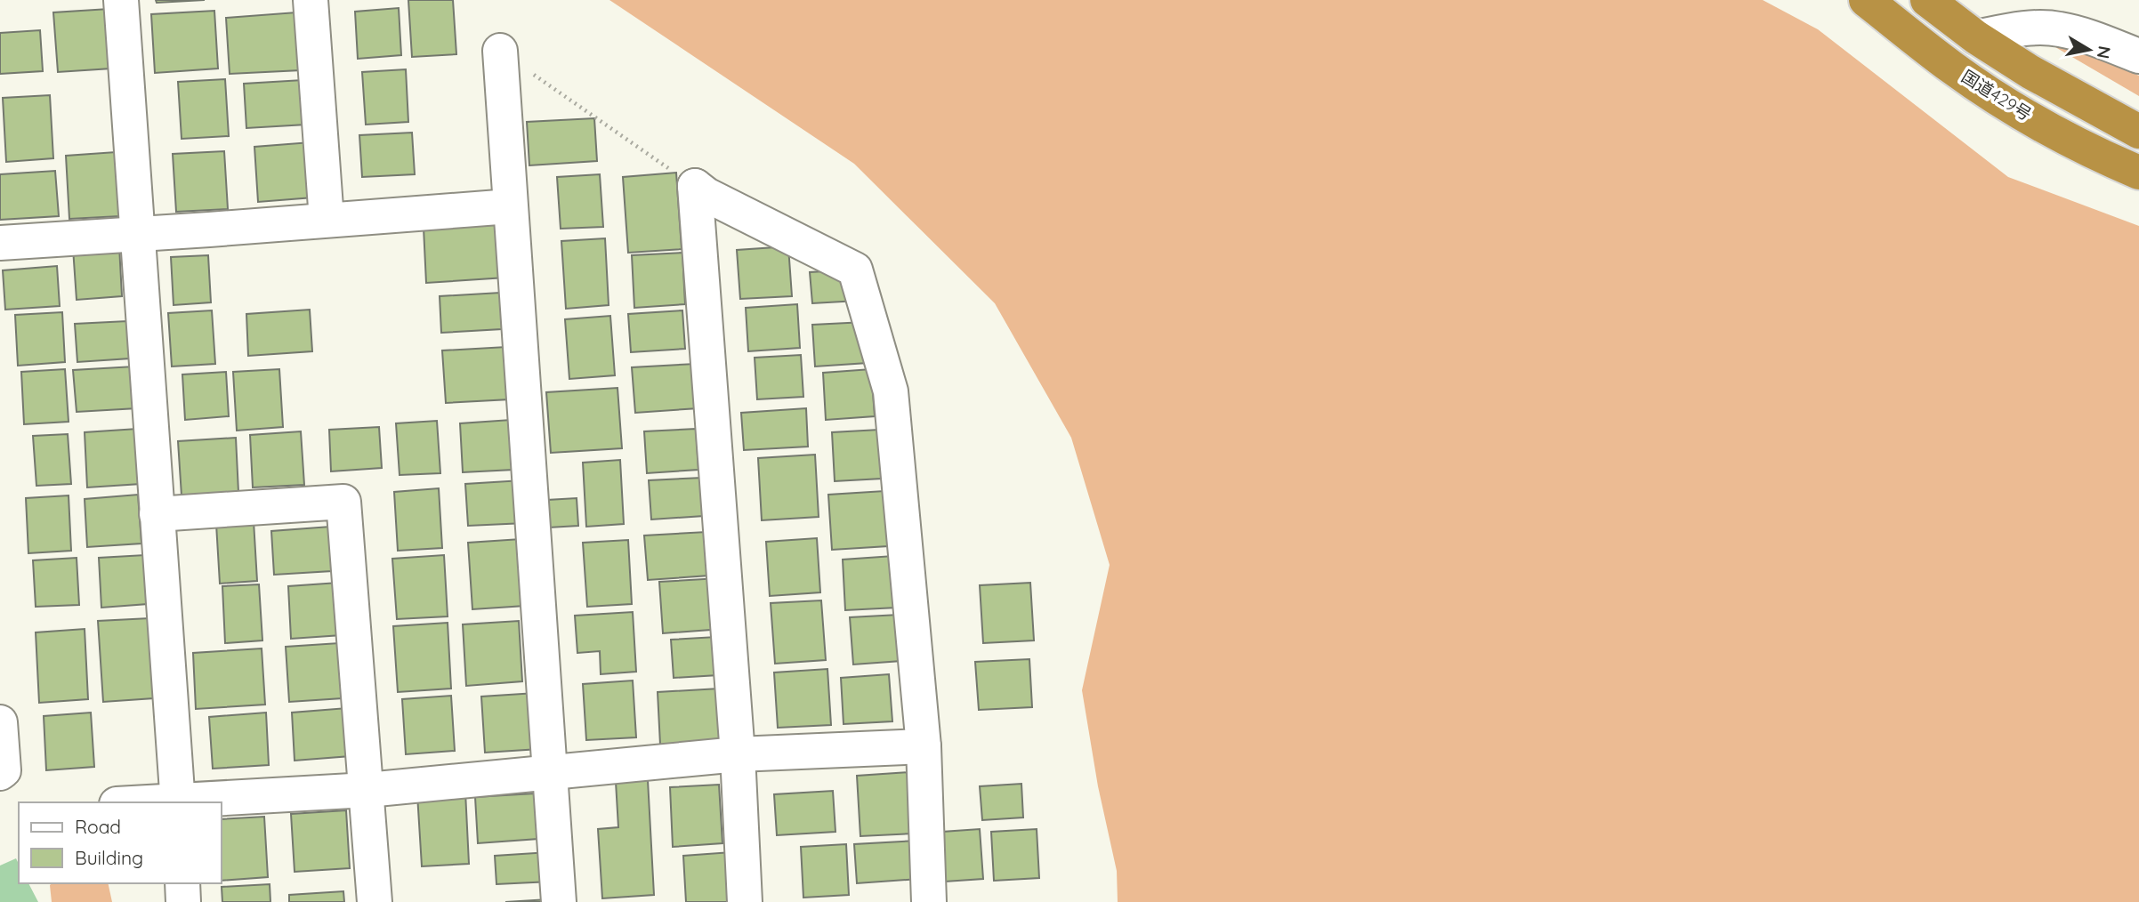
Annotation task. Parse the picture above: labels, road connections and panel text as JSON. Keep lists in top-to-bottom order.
{
  "streets": {
    "highway": ["国道429号"]
  },
  "legend": ["Road", "Building"],
  "north": "right"
}
